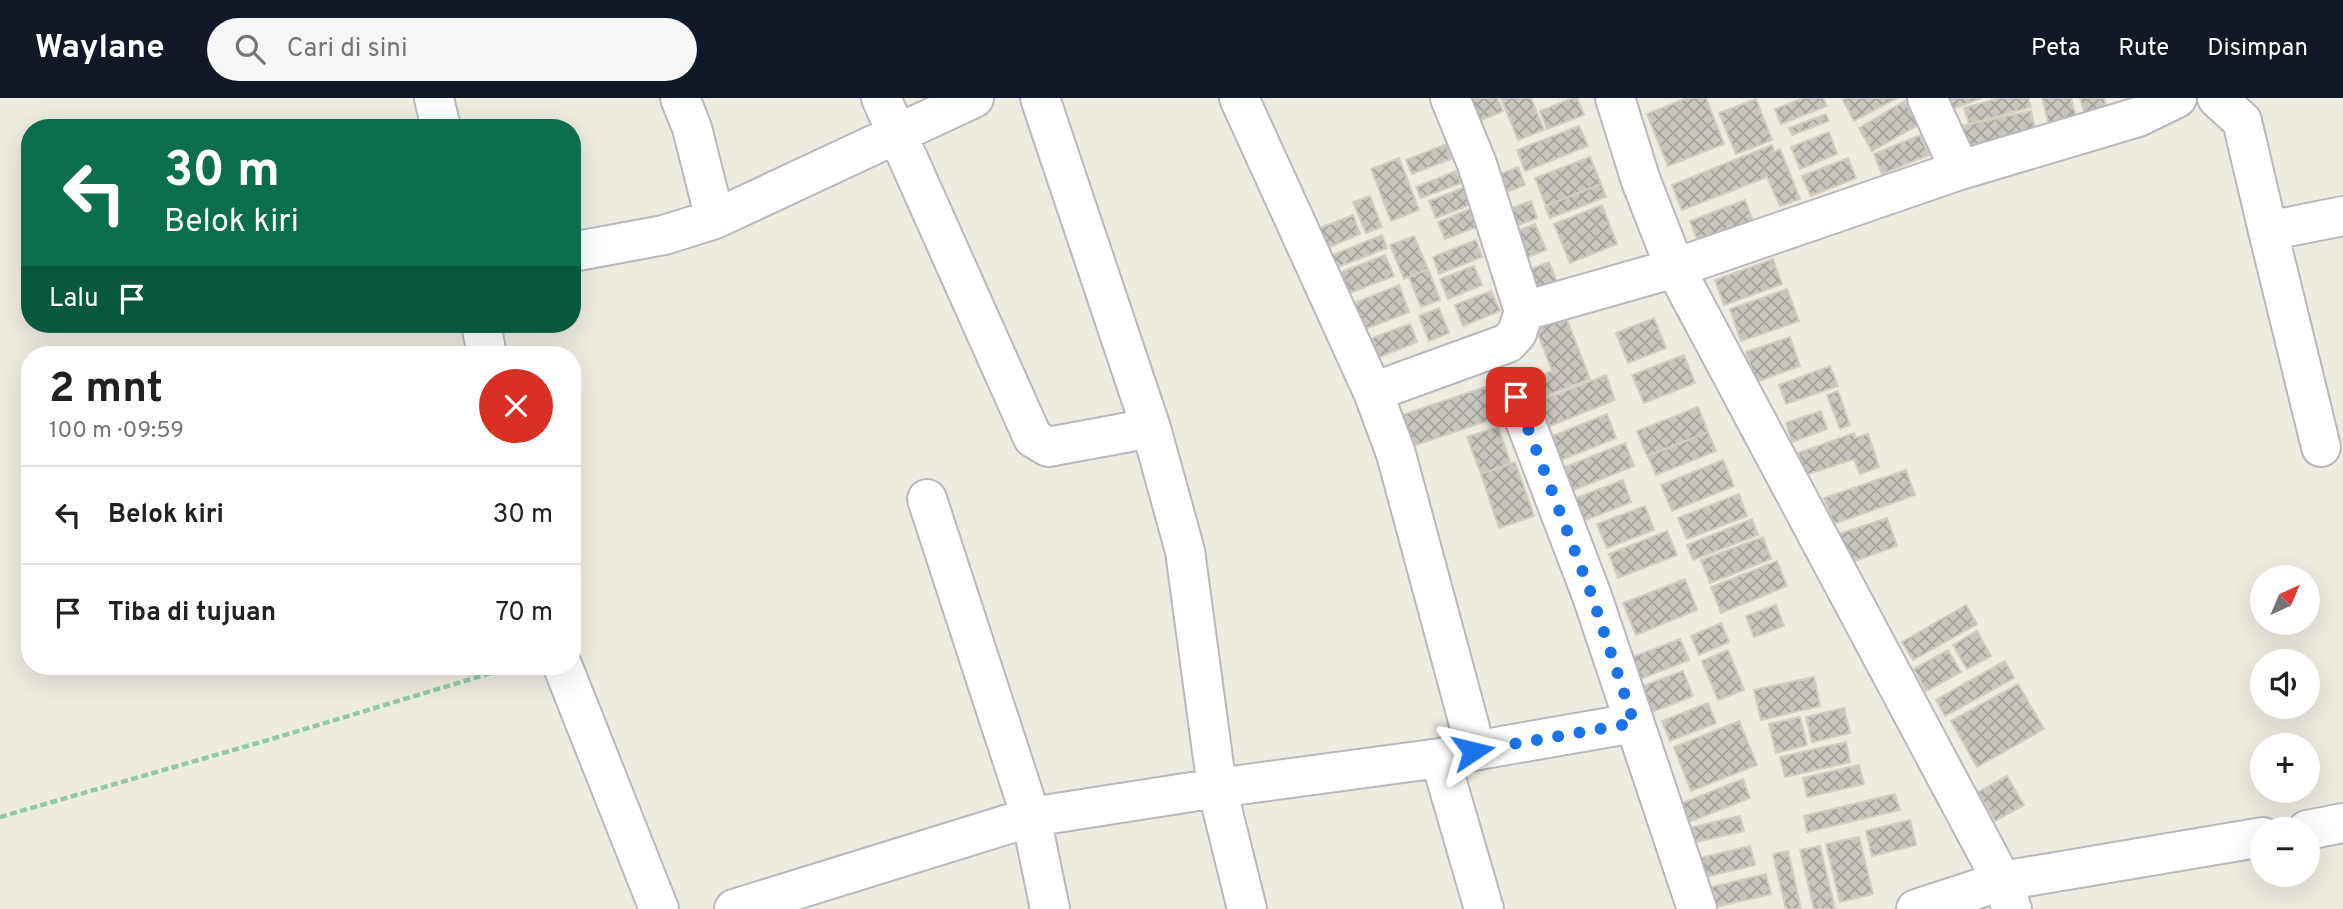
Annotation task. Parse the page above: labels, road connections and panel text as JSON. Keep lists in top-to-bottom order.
{
  "north": "top right",
  "page": {
    "header": "Waylane",
    "search": "Cari di sini",
    "nav": ["Peta", "Rute", "Disimpan"],
    "turn": ["30 m", "Belok kiri"],
    "then": "Lalu",
    "heading": ["2 mnt", "100 m · 09:59"],
    "list": [
      {
        "name": "Belok kiri",
        "value": "30 m"
      },
      {
        "name": "Tiba di tujuan",
        "value": "70 m"
      }
    ],
    "map_buttons": ["+", "−"]
  }
}
